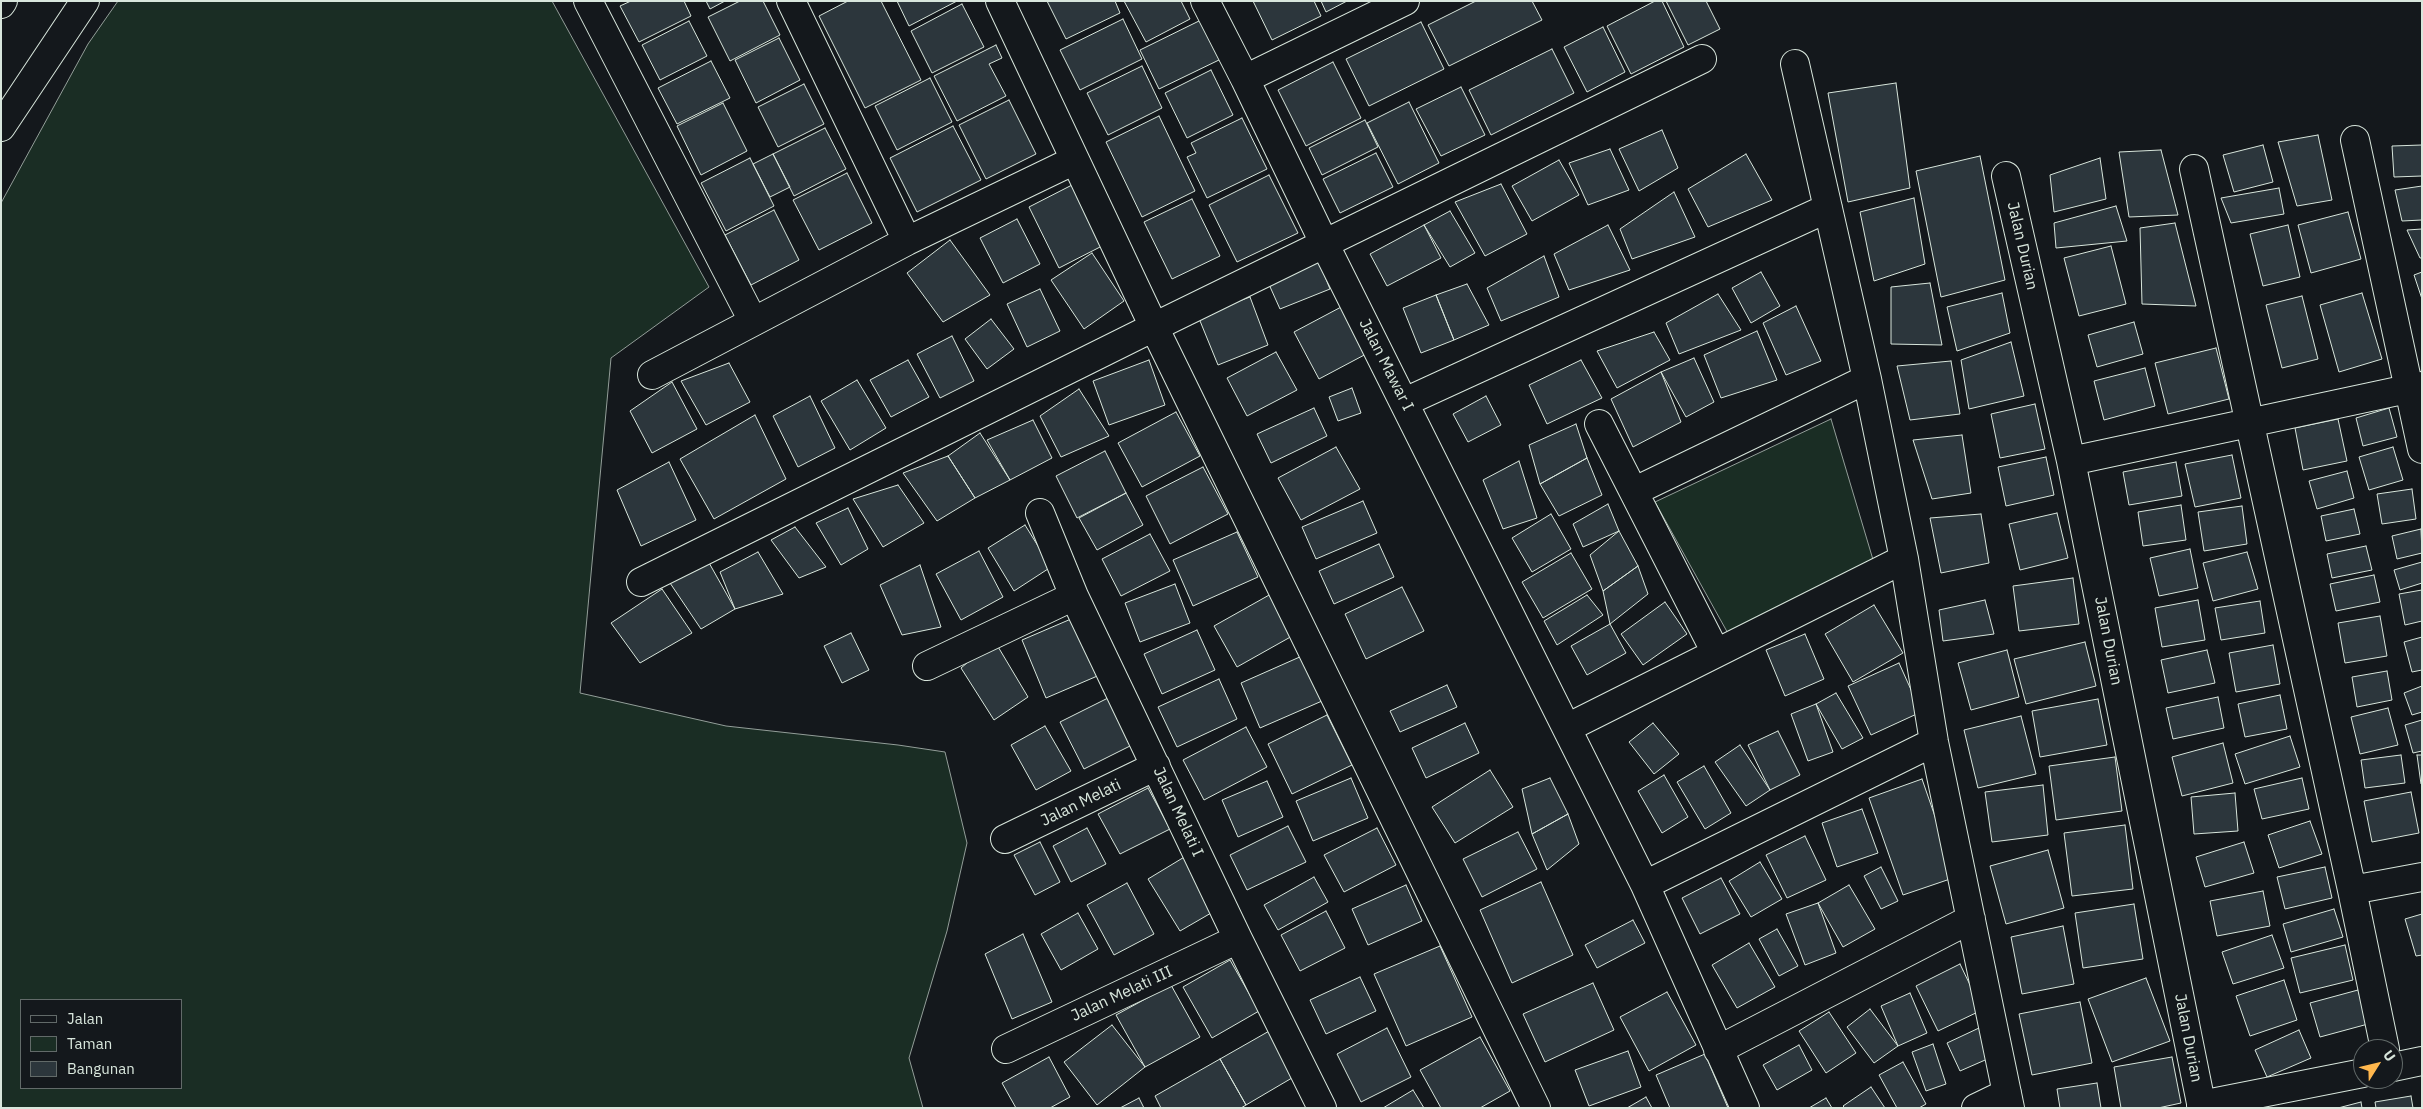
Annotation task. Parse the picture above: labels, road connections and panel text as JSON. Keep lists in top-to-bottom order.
{
  "streets": {
    "street": [
      "Jalan Durian",
      "Jalan Mawar I",
      "Jalan Melati",
      "Jalan Melati I",
      "Jalan Melati III"
    ]
  },
  "crossings": [
    ["Jalan Melati", "Jalan Melati I"],
    ["Jalan Melati I", "Jalan Melati III"]
  ],
  "legend": ["Jalan", "Taman", "Bangunan"],
  "north": "top right"
}
